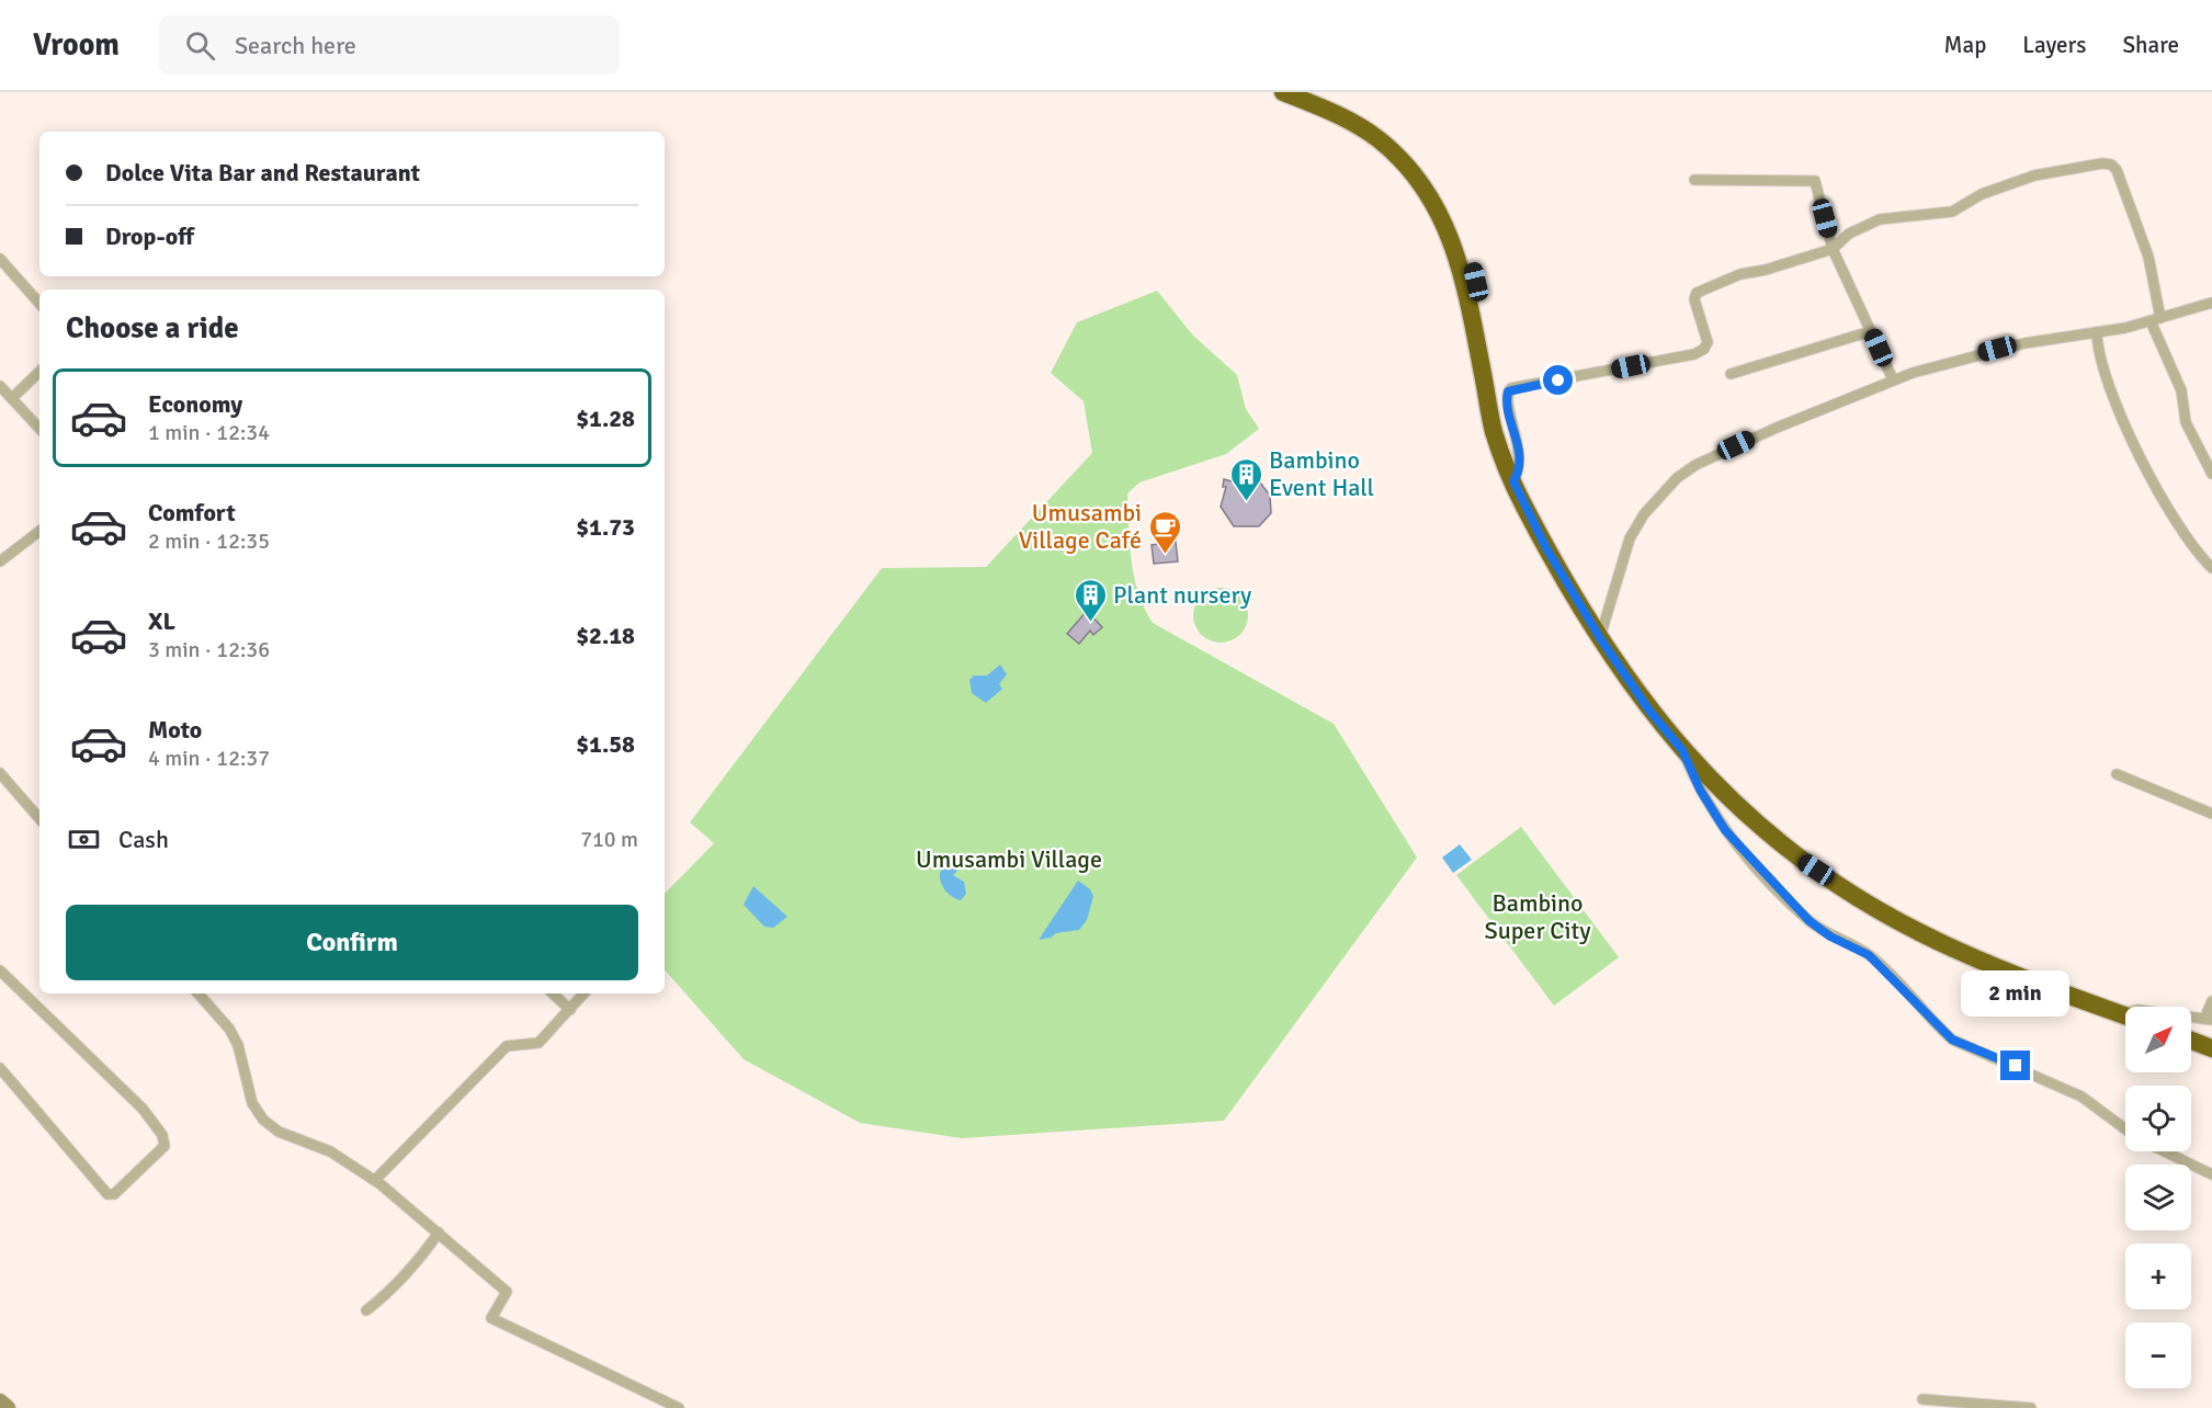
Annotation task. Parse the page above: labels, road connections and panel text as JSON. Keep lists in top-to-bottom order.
{
  "parks": ["Umusambi Village", "Bambino Super City"],
  "places": {
    "building": ["Bambino Event Hall", "Plant nursery"],
    "cafe": ["Umusambi Village Café"]
  },
  "north": "top right",
  "page": {
    "header": "Vroom",
    "search": "Search here",
    "nav": ["Map", "Layers", "Share"],
    "banner": ["Dolce Vita Bar and Restaurant", "Drop-off"],
    "heading": "Choose a ride",
    "list": [
      {
        "name": "Economy",
        "note": "1 min · 12:34",
        "value": "$1.28"
      },
      {
        "name": "Comfort",
        "note": "2 min · 12:35",
        "value": "$1.73"
      },
      {
        "name": "XL",
        "note": "3 min · 12:36",
        "value": "$2.18"
      },
      {
        "name": "Moto",
        "note": "4 min · 12:37",
        "value": "$1.58"
      }
    ],
    "pay": ["Cash", "710 m"],
    "buttons": "Confirm",
    "bubble": "2 min",
    "map_buttons": ["+", "−"]
  }
}
